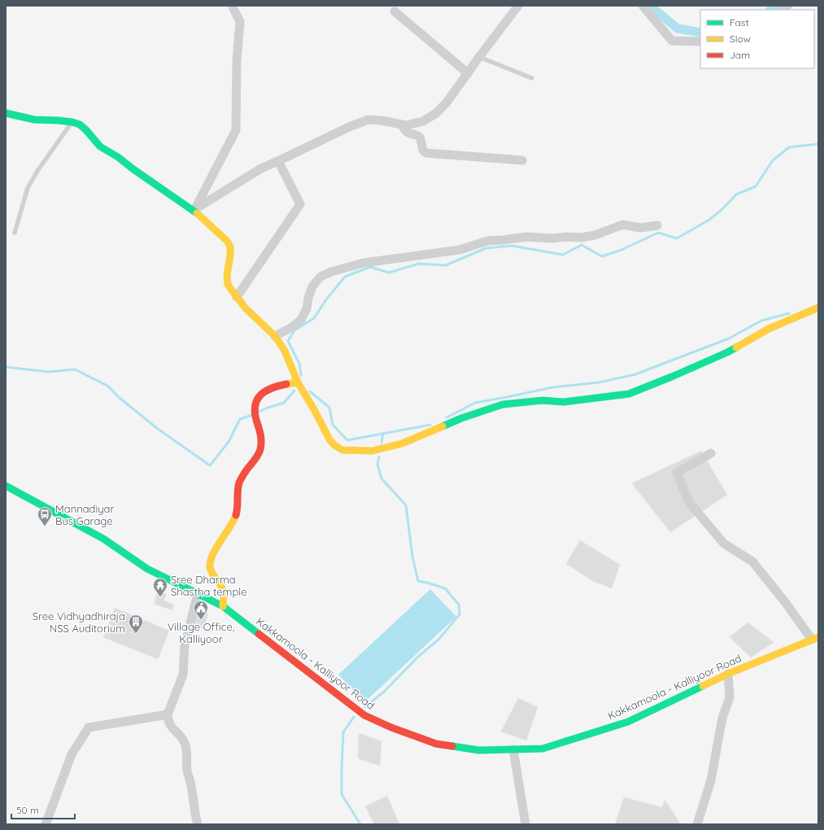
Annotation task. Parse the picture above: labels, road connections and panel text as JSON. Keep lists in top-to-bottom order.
{
  "streets": {
    "street": ["Kakkamoola - Kalliyoor Road"]
  },
  "places": {
    "bus stop": ["Mannadiyar Bus Garage"],
    "temple": ["Sree Dharma Shastha temple"],
    "public building": ["Village Office, Kalliyoor"],
    "building": ["Sree Vidhyadhiraja NSS Auditorium"]
  },
  "legend": ["Fast", "Slow", "Jam"],
  "scale_bar": "50 m"
}
